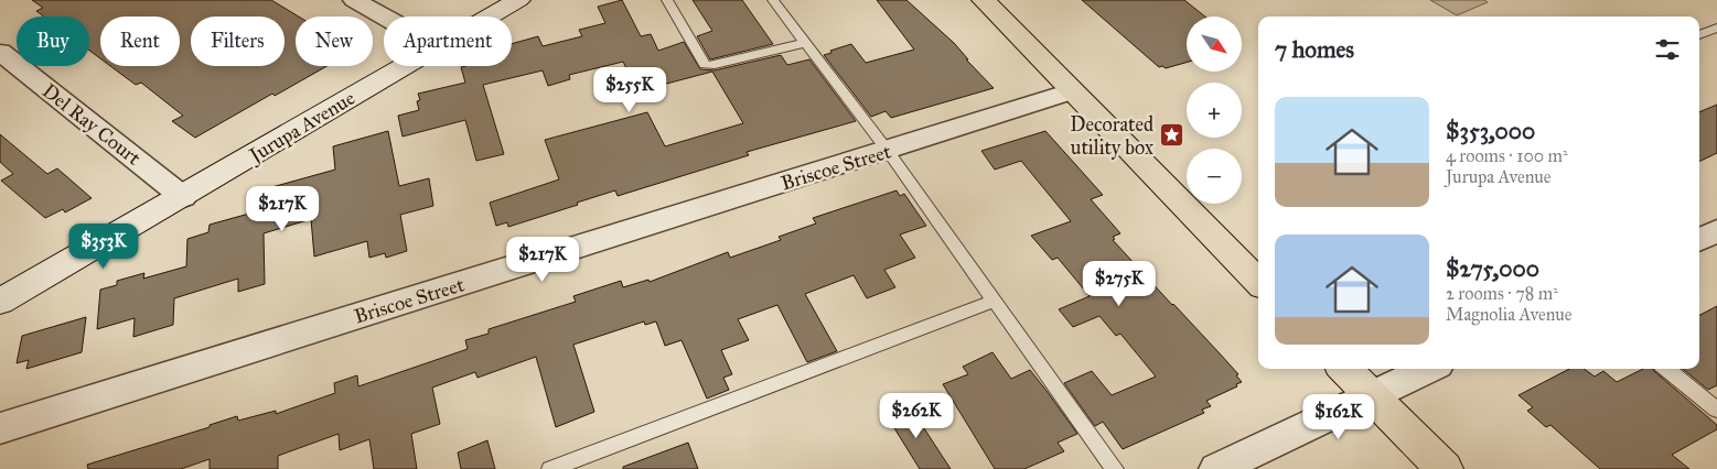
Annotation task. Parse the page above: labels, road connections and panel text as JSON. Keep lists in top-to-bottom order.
{
  "streets": {
    "main road": ["Jurupa Avenue"],
    "street": ["Del Ray Court", "Briscoe Street"]
  },
  "crossings": [
    ["Del Ray Court", "Jurupa Avenue"]
  ],
  "places": {
    "place": ["Decorated utility box"]
  },
  "north": "bottom right",
  "page": {
    "map_buttons": ["+", "−"],
    "chip": [
      "Buy",
      "Rent",
      "Filters",
      "New",
      "Apartment"
    ],
    "heading": "7 homes",
    "price": [
      "$255K",
      "$217K",
      "$353K",
      "$217K",
      "$275K",
      "$262K",
      "$162K"
    ],
    "list": [
      {
        "name": "$353,000",
        "note": "4 rooms · 100 m² · Jurupa Avenue"
      },
      {
        "name": "$275,000",
        "note": "2 rooms · 78 m² · Magnolia Avenue"
      }
    ]
  }
}
